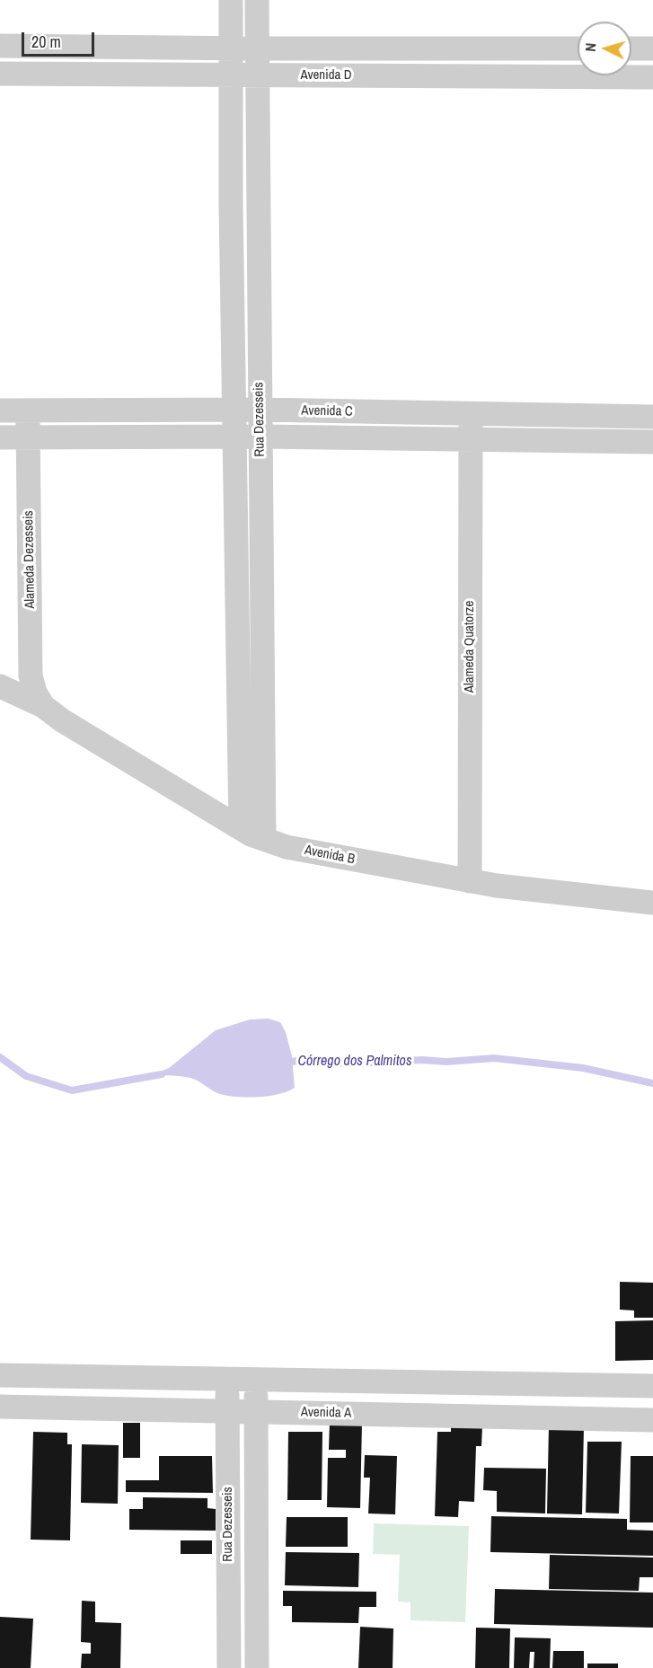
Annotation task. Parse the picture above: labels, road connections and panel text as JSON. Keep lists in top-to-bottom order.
{
  "streets": {
    "street": [
      "Avenida D",
      "Avenida C",
      "Rua Dezesseis",
      "Alameda Dezesseis",
      "Alameda Quatorze",
      "Avenida B",
      "Avenida A"
    ]
  },
  "crossings": [
    ["Avenida D", "Rua Dezesseis"],
    ["Avenida C", "Rua Dezesseis"],
    ["Avenida C", "Alameda Dezesseis"],
    ["Avenida C", "Alameda Quatorze"],
    ["Rua Dezesseis", "Avenida B"],
    ["Rua Dezesseis", "Avenida A"],
    ["Alameda Dezesseis", "Avenida B"],
    ["Alameda Quatorze", "Avenida B"]
  ],
  "water": ["Córrego dos Palmitos"],
  "scale_bar": "20 m",
  "north": "left"
}
